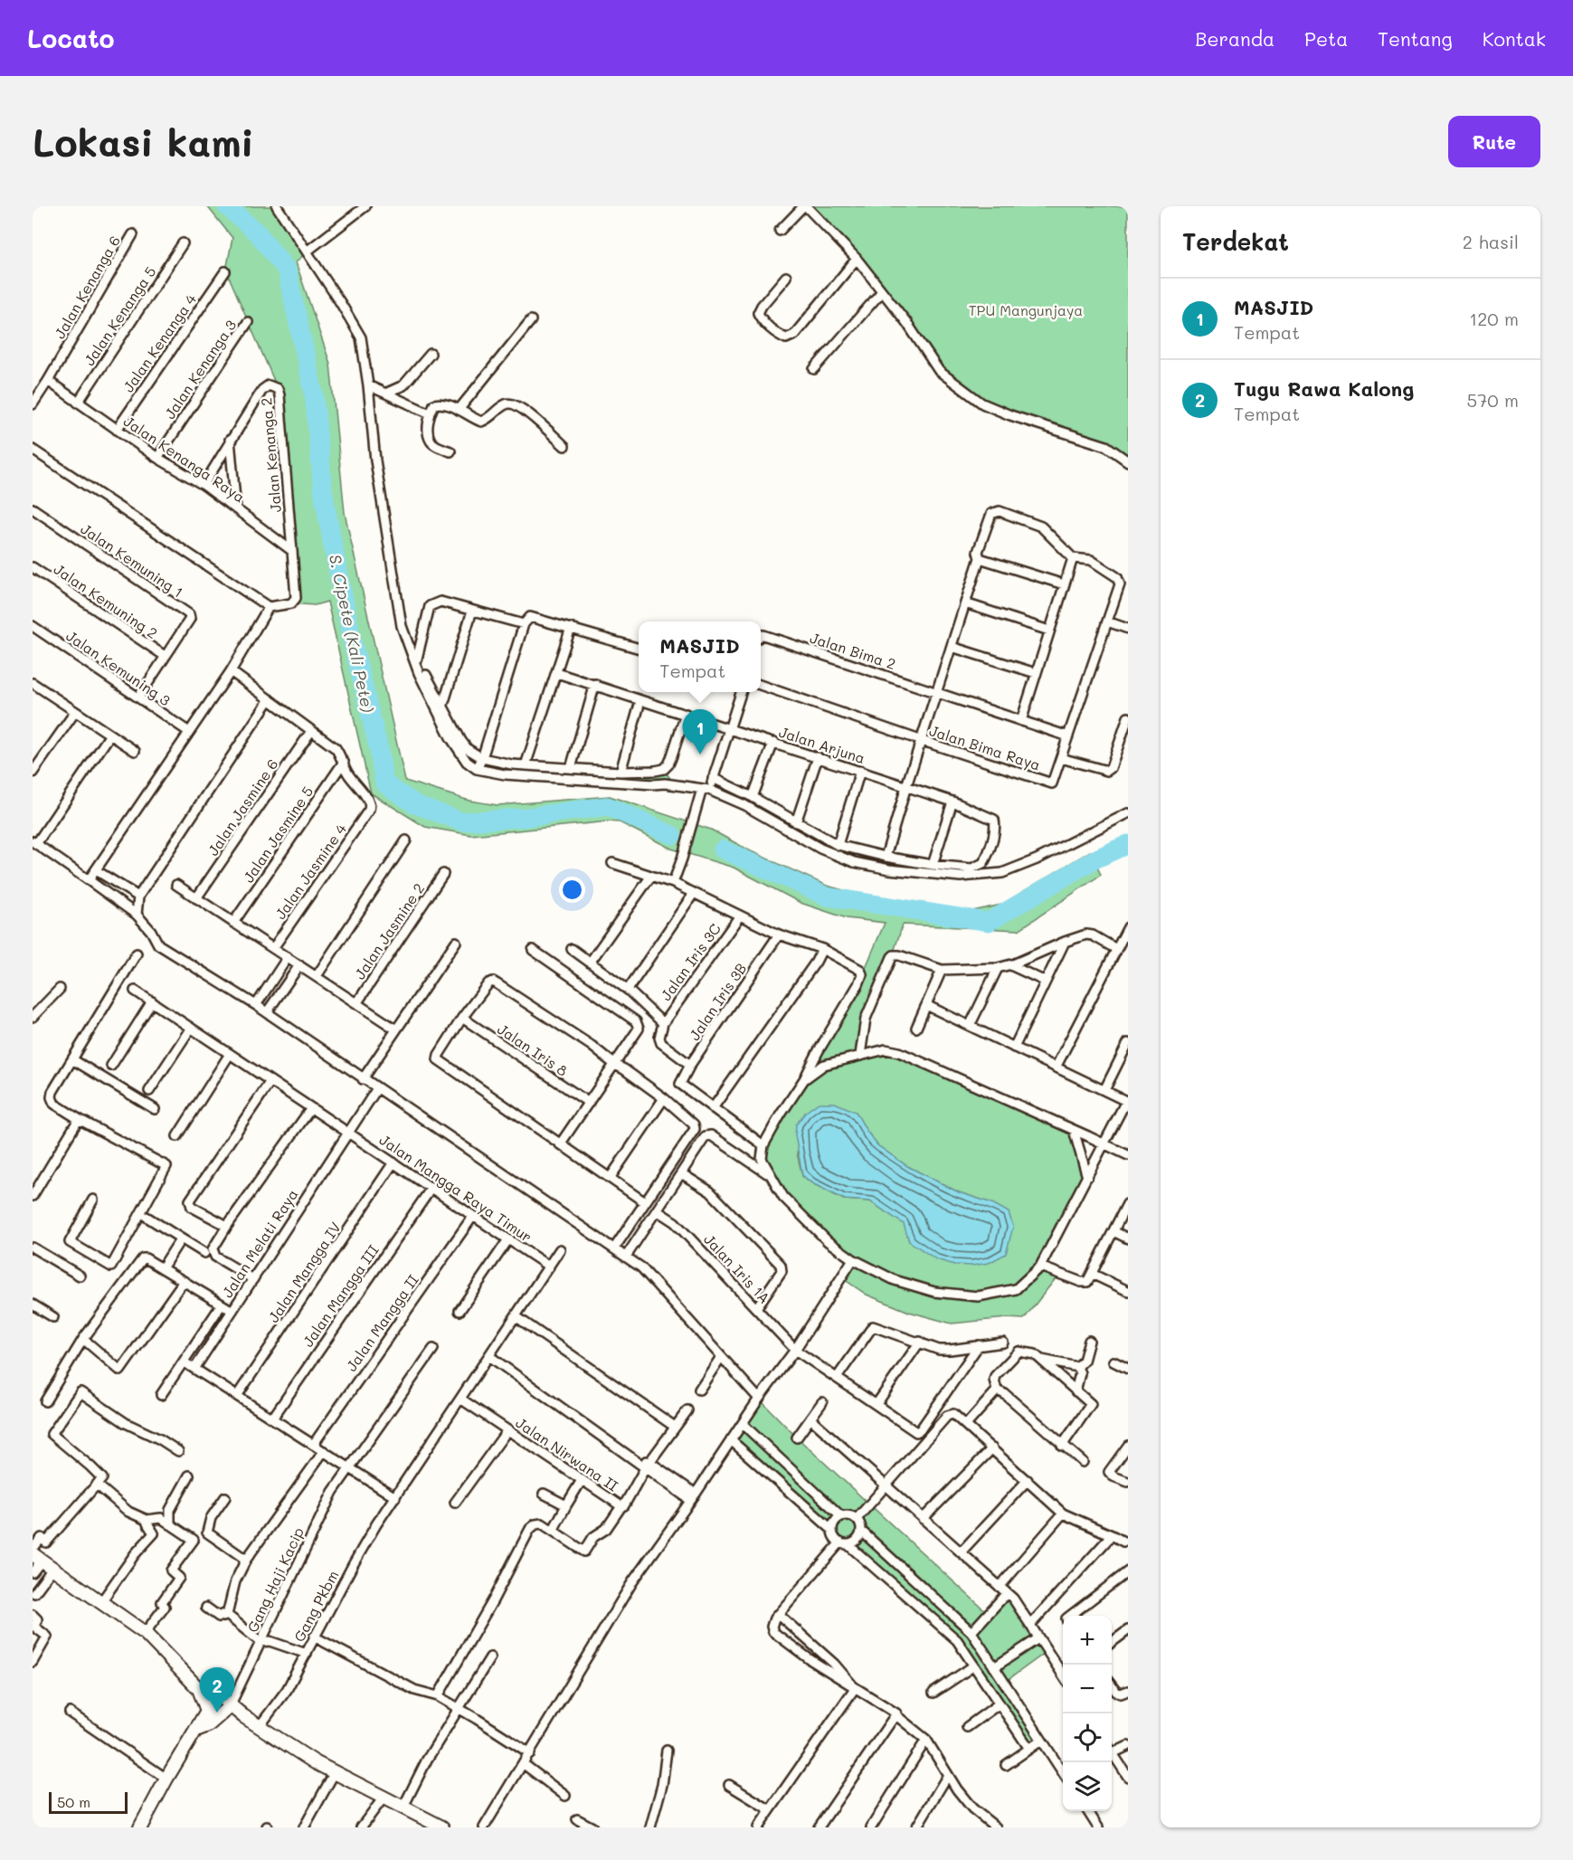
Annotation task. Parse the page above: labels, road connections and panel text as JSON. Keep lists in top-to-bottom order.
{
  "streets": {
    "street": [
      "Jalan Kenanga 6",
      "Jalan Kenanga 5",
      "Jalan Kenanga 4",
      "Jalan Kenanga 3",
      "Jalan Kenanga 2",
      "Jalan Kenanga Raya",
      "Jalan Kemuning 1",
      "Jalan Kemuning 2",
      "Jalan Bima 2",
      "Jalan Kemuning 3",
      "Jalan Arjuna",
      "Jalan Bima Raya",
      "Jalan Jasmine 6",
      "Jalan Jasmine 5",
      "Jalan Jasmine 4",
      "Jalan Jasmine 2",
      "Jalan Iris 3C",
      "Jalan Iris 3B",
      "Jalan Iris 8",
      "Jalan Mangga Raya Timur",
      "Jalan Melati Raya",
      "Jalan Iris 1A",
      "Jalan Mangga IV",
      "Jalan Mangga III",
      "Jalan Mangga II",
      "Jalan Nirwana II",
      "Gang Haji Kacip",
      "Gang Pkbm"
    ]
  },
  "crossings": [
    ["Jalan Kenanga 6", "Jalan Kenanga Raya"],
    ["Jalan Kenanga 5", "Jalan Kenanga Raya"],
    ["Jalan Kenanga 4", "Jalan Kenanga Raya"],
    ["Jalan Kenanga 3", "Jalan Kenanga Raya"],
    ["Jalan Kenanga 2", "Jalan Kenanga Raya"],
    ["Jalan Kemuning 1", "Jalan Kemuning 2"],
    ["Jalan Kemuning 1", "Jalan Kemuning 3"],
    ["Jalan Bima 2", "Jalan Bima Raya"],
    ["Jalan Jasmine 5", "Jalan Jasmine 4"],
    ["Jalan Mangga Raya Timur", "Jalan Melati Raya"],
    ["Jalan Mangga Raya Timur", "Jalan Mangga IV"],
    ["Jalan Mangga Raya Timur", "Jalan Mangga III"],
    ["Jalan Mangga Raya Timur", "Jalan Mangga II"],
    ["Jalan Mangga Raya Timur", "Gang Pkbm"],
    ["Jalan Nirwana II", "Gang Pkbm"]
  ],
  "water": ["S. Cipete (Kali Pete)"],
  "parks": ["TPU Mangunjaya"],
  "scale_bar": "50 m",
  "page": {
    "header": "Locato",
    "nav": [
      "Beranda",
      "Peta",
      "Tentang",
      "Kontak"
    ],
    "buttons": "Rute",
    "title": "Lokasi kami",
    "heading": ["Terdekat", "2 hasil"],
    "list": [
      {
        "mark": "1",
        "name": "MASJID",
        "note": "Tempat",
        "value": "120 m"
      },
      {
        "mark": "2",
        "name": "Tugu Rawa Kalong",
        "note": "Tempat",
        "value": "570 m"
      }
    ],
    "popup": ["MASJID", "Tempat"],
    "pins": ["1", "2"],
    "map_buttons": ["+", "−"],
    "scale": "50 m"
  }
}
